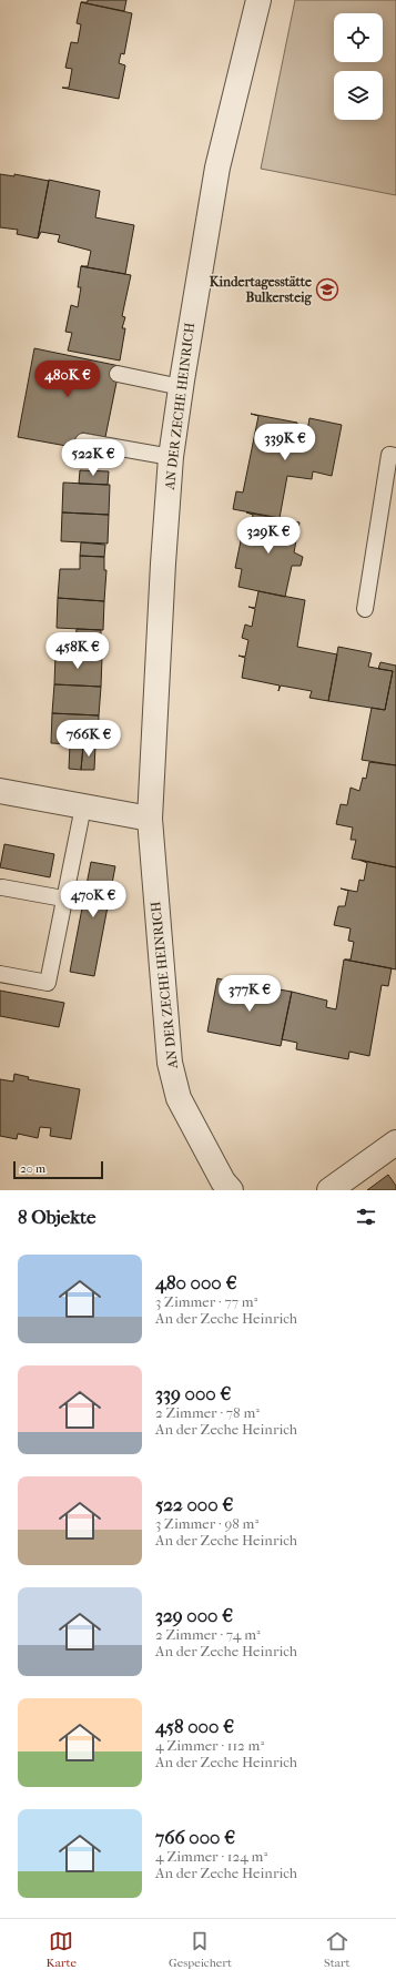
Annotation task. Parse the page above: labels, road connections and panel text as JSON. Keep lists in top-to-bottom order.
{
  "streets": {
    "street": ["AN DER ZECHE HEINRICH"]
  },
  "places": {
    "school or university": ["Kindertagesstätte Bulkersteig"]
  },
  "scale_bar": "20 m",
  "page": {
    "price": [
      "480K €",
      "339K €",
      "522K €",
      "329K €",
      "458K €",
      "766K €",
      "470K €",
      "377K €"
    ],
    "scale": "20 m",
    "heading": "8 Objekte",
    "list": [
      {
        "name": "480 000 €",
        "note": "3 Zimmer · 77 m² · An der Zeche Heinrich"
      },
      {
        "name": "339 000 €",
        "note": "2 Zimmer · 78 m² · An der Zeche Heinrich"
      },
      {
        "name": "522 000 €",
        "note": "3 Zimmer · 98 m² · An der Zeche Heinrich"
      },
      {
        "name": "329 000 €",
        "note": "2 Zimmer · 74 m² · An der Zeche Heinrich"
      },
      {
        "name": "458 000 €",
        "note": "4 Zimmer · 112 m² · An der Zeche Heinrich"
      },
      {
        "name": "766 000 €",
        "note": "4 Zimmer · 124 m² · An der Zeche Heinrich"
      }
    ],
    "tabs": ["Karte", "Gespeichert", "Start"]
  }
}
